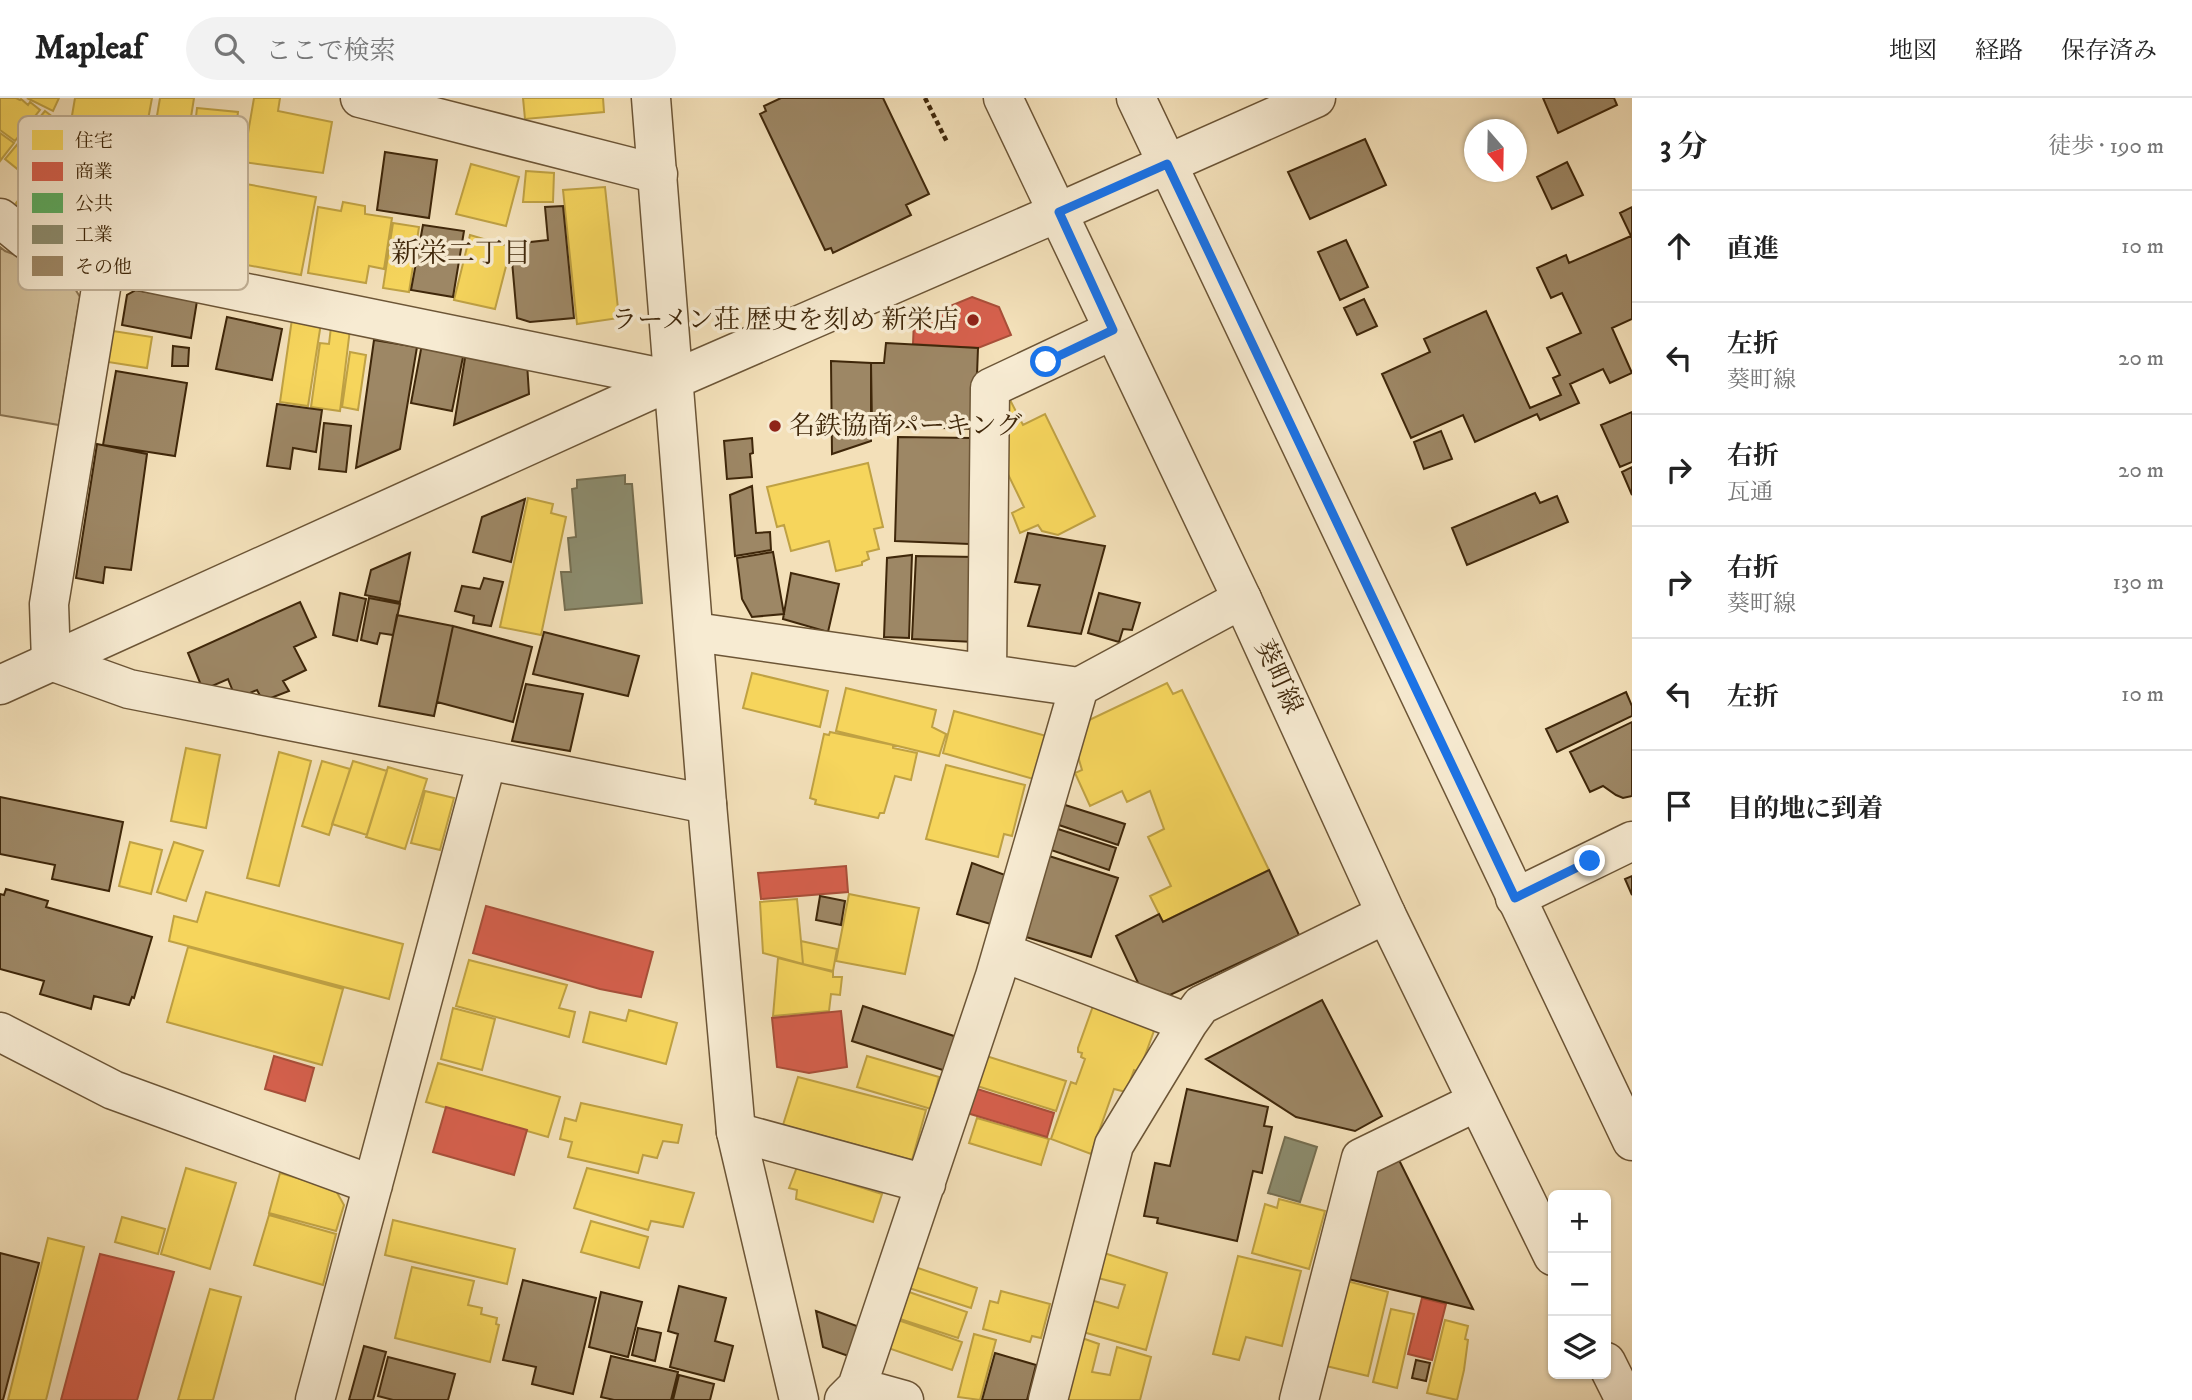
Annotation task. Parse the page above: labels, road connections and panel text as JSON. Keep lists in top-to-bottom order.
{
  "streets": {
    "street": ["葵町線"]
  },
  "districts": ["新栄二丁目"],
  "places": ["ラーメン荘 歴史を刻め 新栄店", "名鉄協商パーキング"],
  "legend": [
    "住宅",
    "商業",
    "公共",
    "工業",
    "その他"
  ],
  "north": "bottom",
  "page": {
    "header": "Mapleaf",
    "search": "ここで検索",
    "nav": ["地図", "経路", "保存済み"],
    "heading": ["3 分", "徒歩 · 190 m"],
    "list": [
      ["直進", "10 m"],
      ["左折", "葵町線", "20 m"],
      ["右折", "瓦通", "20 m"],
      ["右折", "葵町線", "130 m"],
      ["左折", "10 m"],
      "目的地に到着"
    ],
    "map_buttons": ["+", "−"]
  }
}
